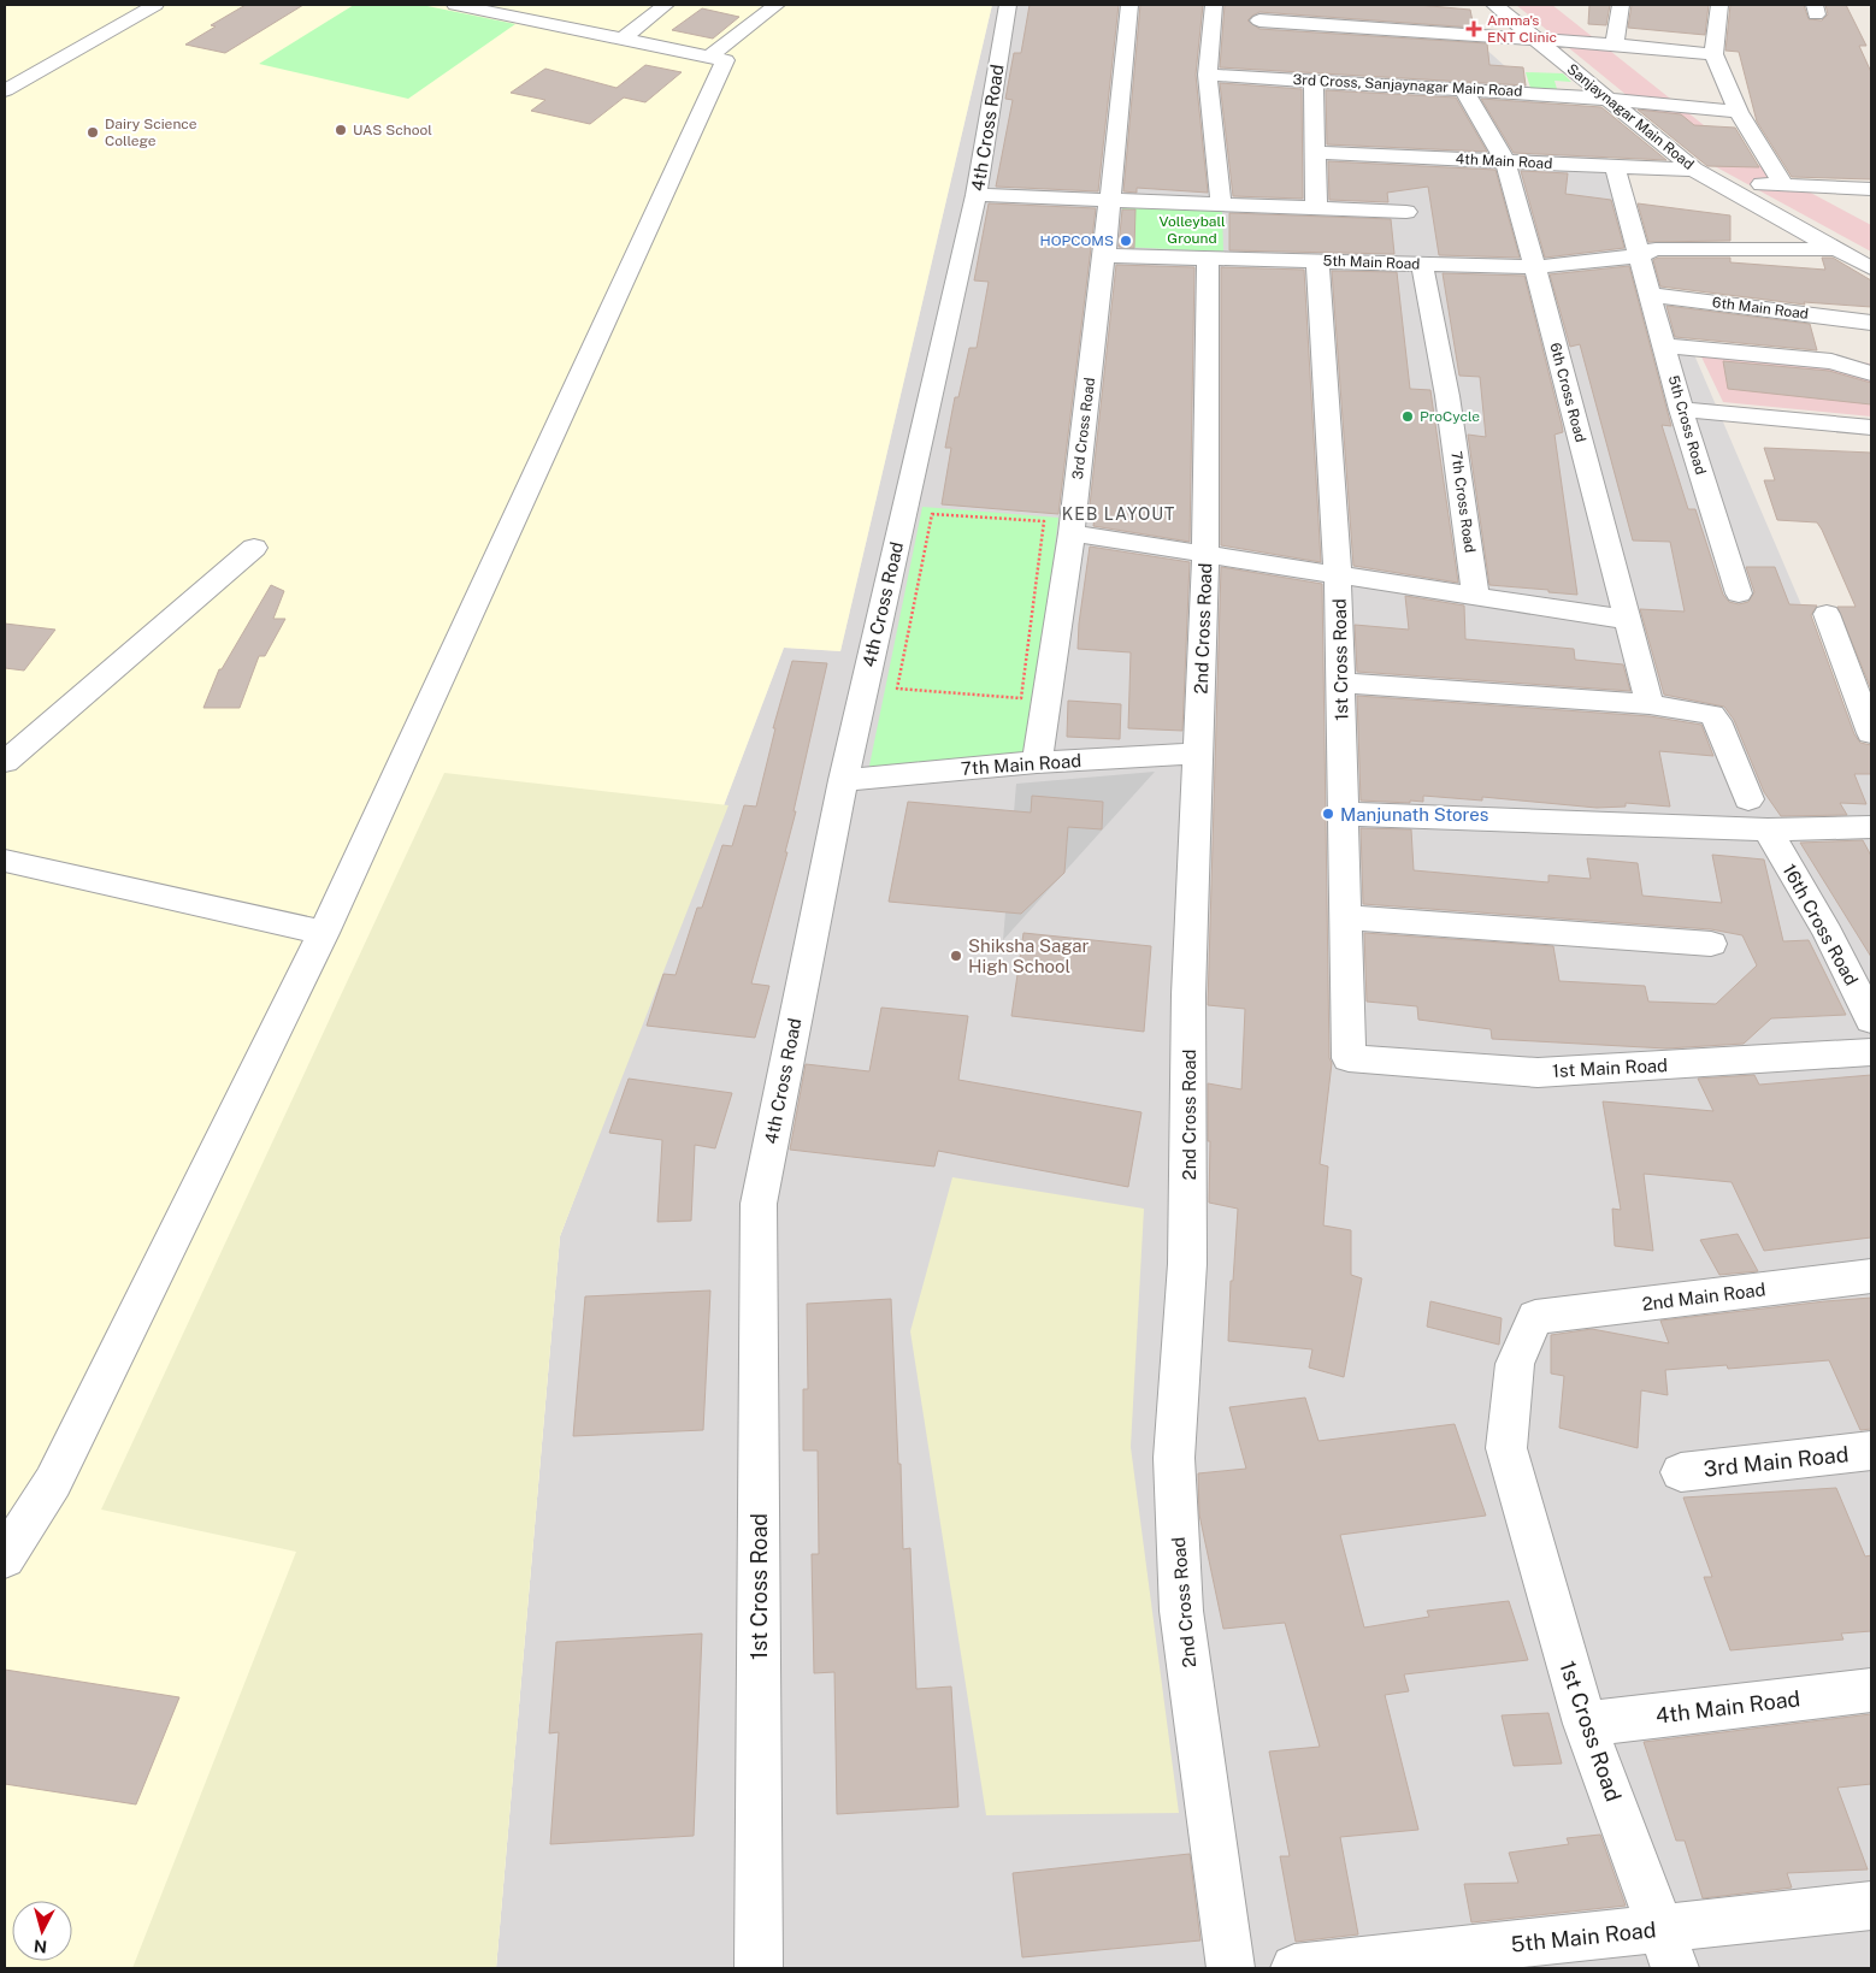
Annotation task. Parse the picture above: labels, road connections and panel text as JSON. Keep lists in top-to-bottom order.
{
  "streets": {
    "street": [
      "3rd Cross, Sanjaynagar Main Road",
      "Sanjaynagar Main Road",
      "4th Cross Road",
      "4th Main Road",
      "5th Main Road",
      "6th Main Road",
      "6th Cross Road",
      "5th Cross Road",
      "3rd Cross Road",
      "7th Cross Road",
      "2nd Cross Road",
      "1st Cross Road",
      "7th Main Road",
      "16th Cross Road",
      "1st Main Road",
      "2nd Main Road",
      "3rd Main Road"
    ]
  },
  "crossings": [
    ["3rd Cross, Sanjaynagar Main Road", "Sanjaynagar Main Road"],
    ["3rd Cross, Sanjaynagar Main Road", "6th Cross Road"],
    ["Sanjaynagar Main Road", "4th Main Road"],
    ["Sanjaynagar Main Road", "5th Main Road"],
    ["4th Cross Road", "1st Cross Road"],
    ["4th Cross Road", "7th Main Road"],
    ["4th Main Road", "6th Cross Road"],
    ["4th Main Road", "5th Cross Road"],
    ["4th Main Road", "1st Cross Road"],
    ["5th Main Road", "6th Cross Road"],
    ["5th Main Road", "5th Cross Road"],
    ["5th Main Road", "3rd Cross Road"],
    ["5th Main Road", "7th Cross Road"],
    ["5th Main Road", "2nd Cross Road"],
    ["5th Main Road", "1st Cross Road"],
    ["6th Main Road", "5th Cross Road"],
    ["3rd Cross Road", "7th Main Road"],
    ["2nd Cross Road", "7th Main Road"],
    ["1st Cross Road", "1st Main Road"],
    ["1st Cross Road", "2nd Main Road"]
  ],
  "districts": ["KEB LAYOUT"],
  "parks": ["Volleyball Ground"],
  "places": {
    "health": ["Amma's ENT Clinic"],
    "other": [
      "UAS School",
      "Dairy Science College",
      "HOPCOMS",
      "ProCycle",
      "Manjunath Stores",
      "Shiksha Sagar High School"
    ]
  },
  "north": "bottom"
}
